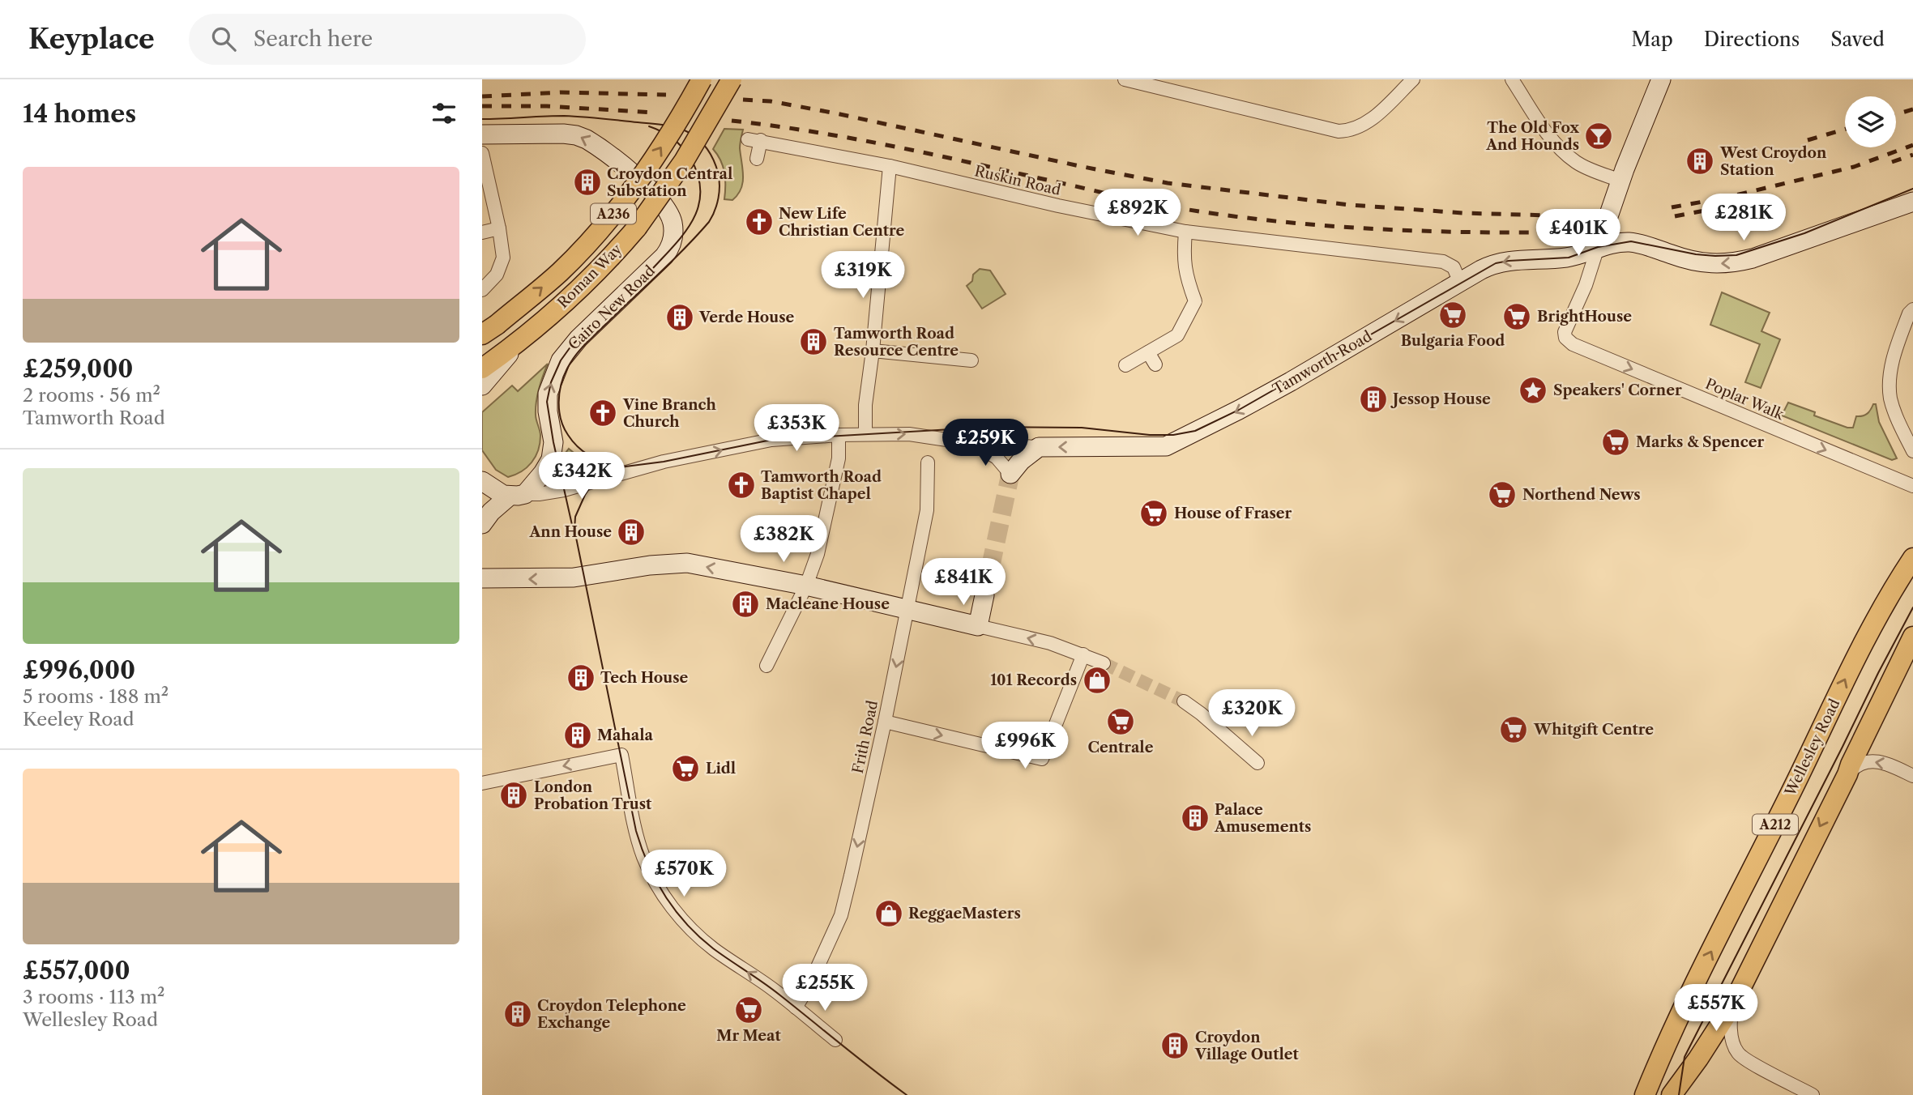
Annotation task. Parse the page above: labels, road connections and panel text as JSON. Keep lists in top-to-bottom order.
{
  "streets": {
    "main road": [
      "A236",
      "Roman Way",
      "Wellesley Road",
      "A212"
    ],
    "street": [
      "Ruskin Road",
      "Cairo New Road",
      "Tamworth Road",
      "Poplar Walk",
      "Frith Road"
    ]
  },
  "crossings": [
    ["Ruskin Road", "Tamworth Road"],
    ["Cairo New Road", "Tamworth Road"],
    ["Tamworth Road", "Poplar Walk"]
  ],
  "one_way": ["Poplar Walk", "Frith Road"],
  "places": {
    "bar": ["The Old Fox And Hounds"],
    "building": [
      "West Croydon Station",
      "Croydon Central Substation",
      "Verde House",
      "Tamworth Road Resource Centre",
      "Jessop House",
      "Ann House",
      "Macleane House",
      "Tech House",
      "Mahala",
      "London Probation Trust",
      "Palace Amusements",
      "Croydon Telephone Exchange",
      "Croydon Village Outlet"
    ],
    "church": ["New Life Christian Centre", "Vine Branch Church", "Tamworth Road Baptist Chapel"],
    "supermarket": [
      "Bulgaria Food",
      "BrightHouse",
      "Marks & Spencer",
      "Northend News",
      "House of Fraser",
      "Centrale",
      "Whitgift Centre",
      "Lidl",
      "Mr Meat"
    ],
    "place": ["Speakers' Corner"],
    "shop": ["101 Records", "ReggaeMasters"]
  },
  "page": {
    "header": "Keyplace",
    "search": "Search here",
    "nav": ["Map", "Directions", "Saved"],
    "heading": "14 homes",
    "list": [
      {
        "name": "£259,000",
        "note": "2 rooms · 56 m² · Tamworth Road"
      },
      {
        "name": "£996,000",
        "note": "5 rooms · 188 m² · Keeley Road"
      },
      {
        "name": "£557,000",
        "note": "3 rooms · 113 m² · Wellesley Road"
      }
    ],
    "price": [
      "£892K",
      "£281K",
      "£401K",
      "£319K",
      "£353K",
      "£259K",
      "£342K",
      "£382K",
      "£841K",
      "£320K",
      "£996K",
      "£570K",
      "£255K",
      "£557K"
    ]
  }
}
